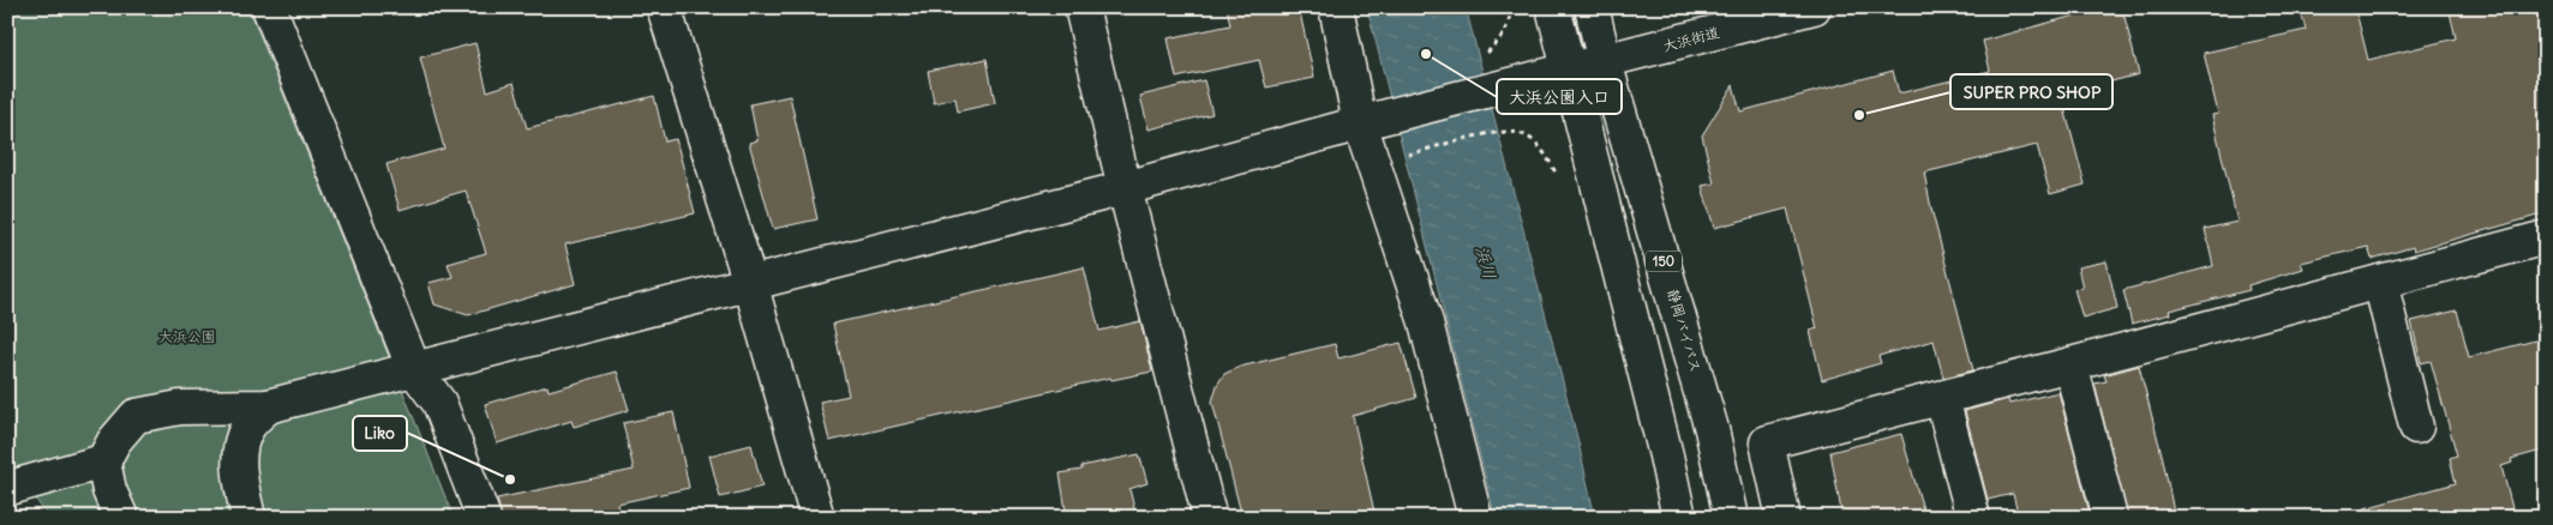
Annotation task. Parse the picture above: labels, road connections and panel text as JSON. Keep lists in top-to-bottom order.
{
  "streets": {
    "main road": ["大浜街道", "150", "静岡バイパス"]
  },
  "crossings": [
    ["大浜街道", "静岡バイパス"]
  ],
  "water": ["浜川"],
  "parks": ["大浜公園"],
  "places": ["大浜公園入口", "SUPER PRO SHOP", "Liko"]
}
